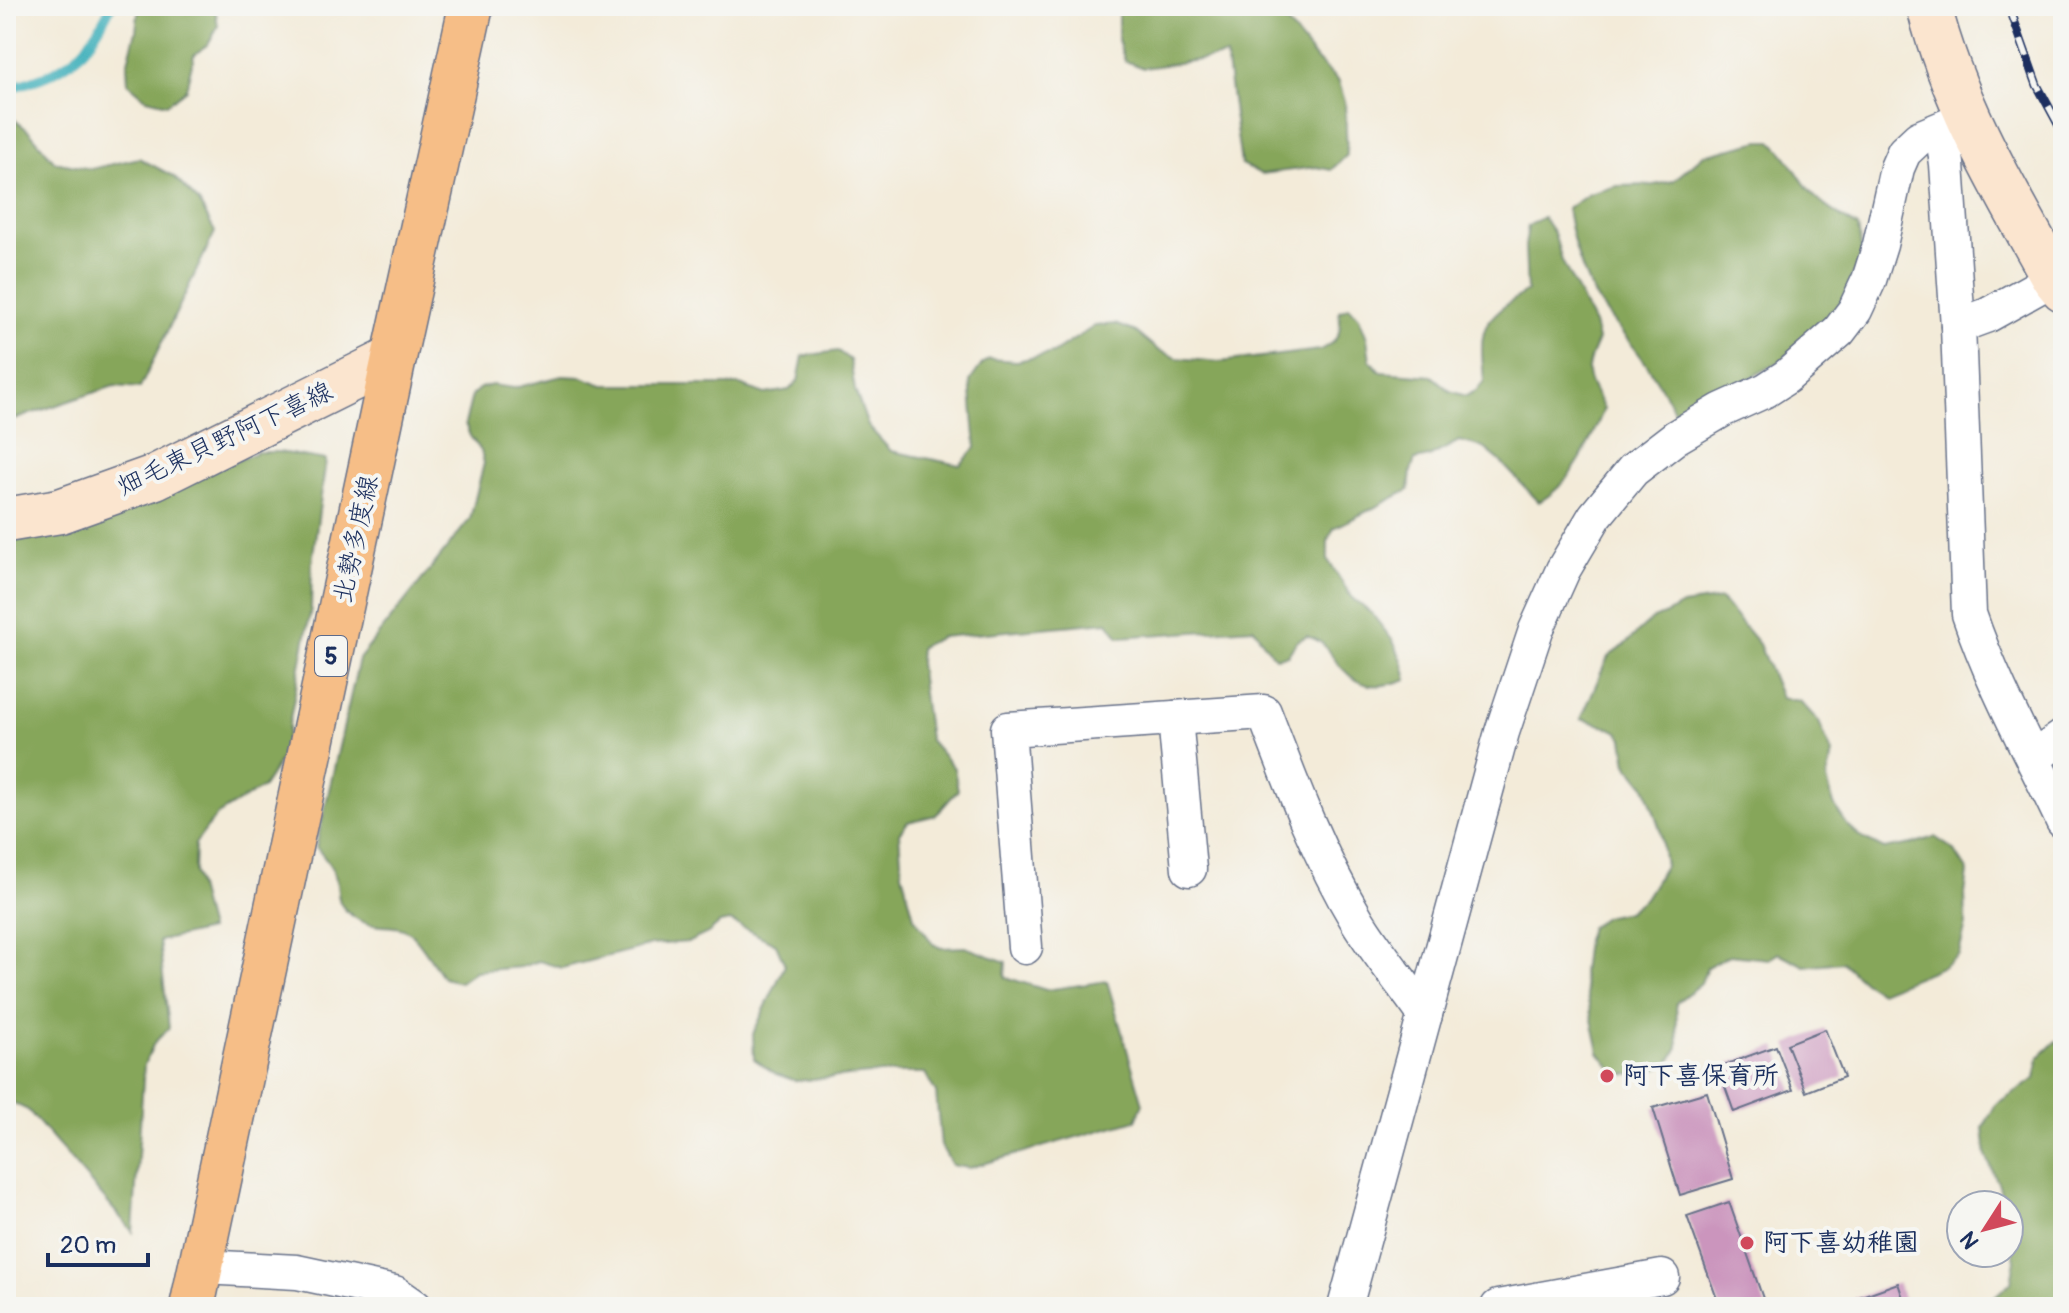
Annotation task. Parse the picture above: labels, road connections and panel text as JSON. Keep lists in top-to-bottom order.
{
  "streets": {
    "main road": ["畑毛東貝野阿下喜線", "北勢多度線", "5"]
  },
  "crossings": [
    ["畑毛東貝野阿下喜線", "北勢多度線"]
  ],
  "places": ["阿下喜保育所", "阿下喜幼稚園"],
  "scale_bar": "20 m",
  "north": "bottom left"
}
